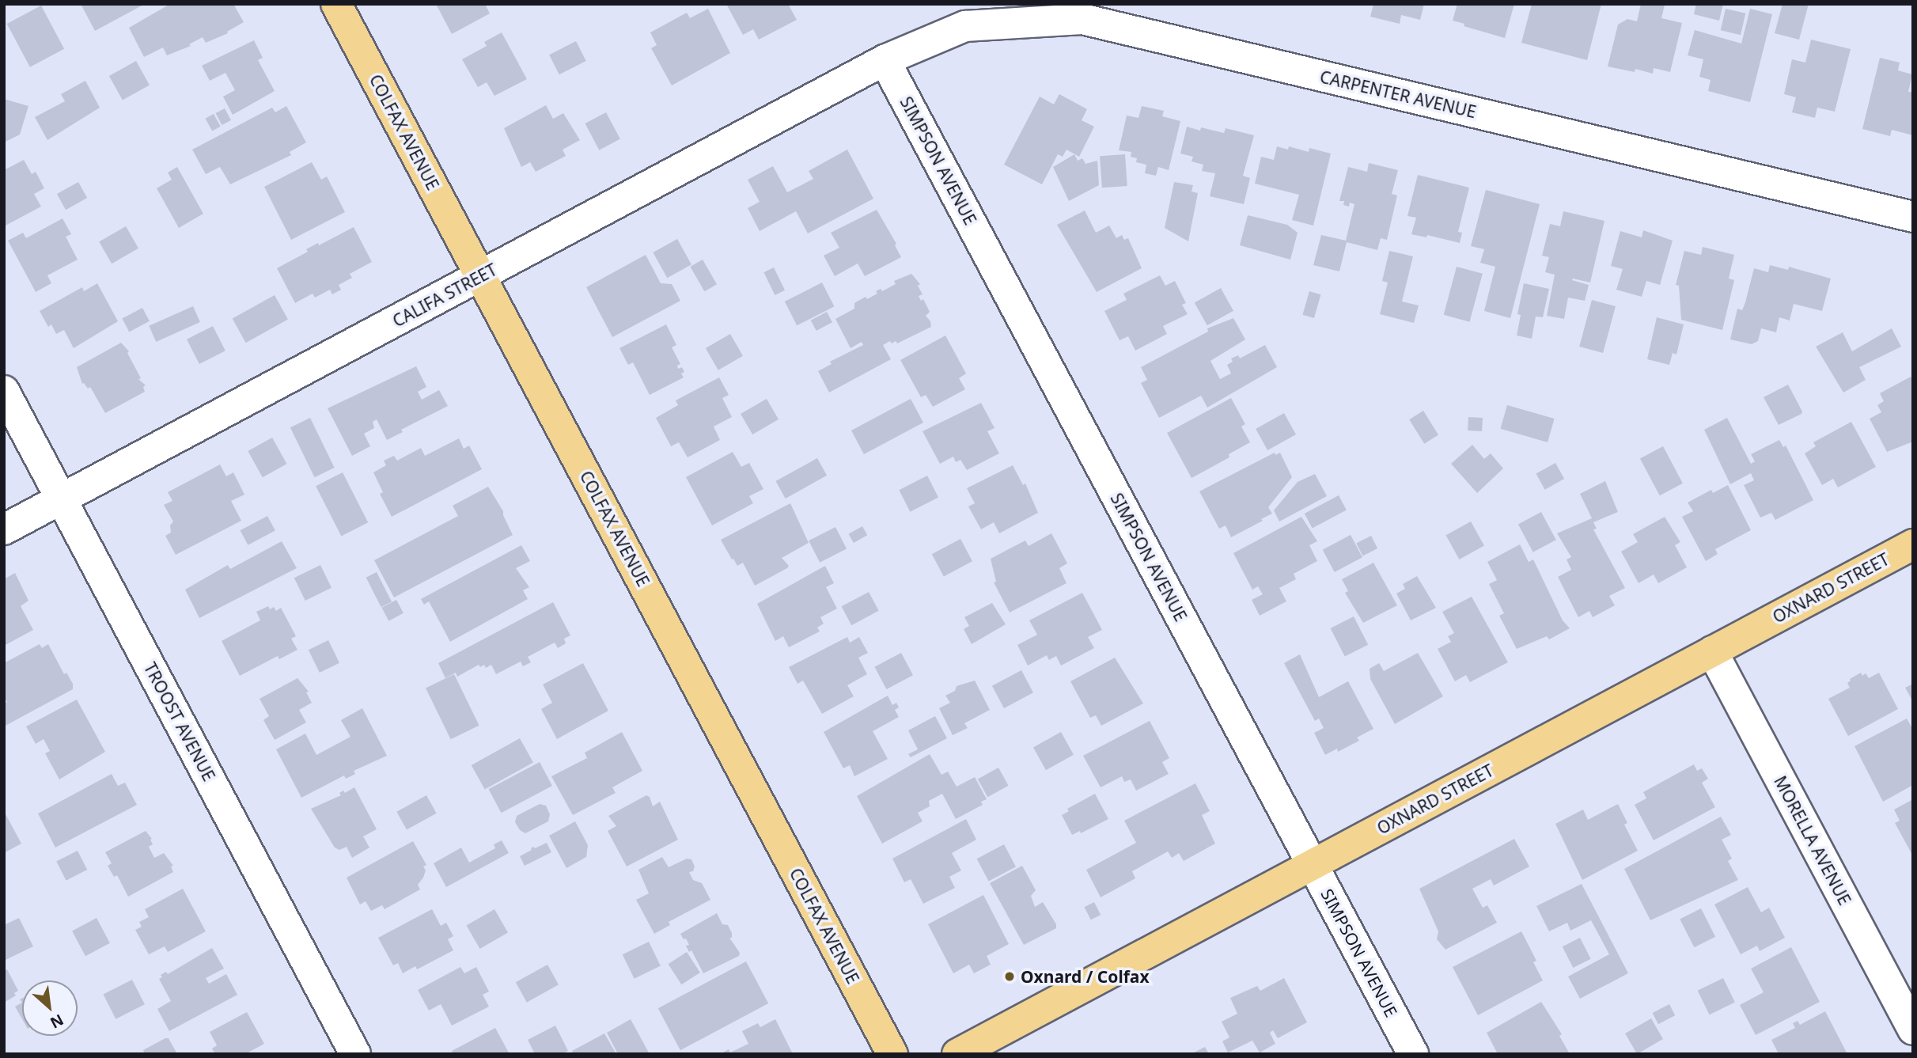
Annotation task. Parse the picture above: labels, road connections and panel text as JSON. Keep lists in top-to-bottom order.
{
  "streets": {
    "main road": ["COLFAX AVENUE", "OXNARD STREET"],
    "street": [
      "CARPENTER AVENUE",
      "SIMPSON AVENUE",
      "CALIFA STREET",
      "TROOST AVENUE",
      "MORELLA AVENUE"
    ]
  },
  "crossings": [
    ["CARPENTER AVENUE", "SIMPSON AVENUE"],
    ["CARPENTER AVENUE", "CALIFA STREET"],
    ["COLFAX AVENUE", "CALIFA STREET"],
    ["SIMPSON AVENUE", "CALIFA STREET"],
    ["SIMPSON AVENUE", "OXNARD STREET"],
    ["CALIFA STREET", "TROOST AVENUE"],
    ["OXNARD STREET", "MORELLA AVENUE"]
  ],
  "places": ["Oxnard / Colfax"],
  "north": "bottom right"
}
